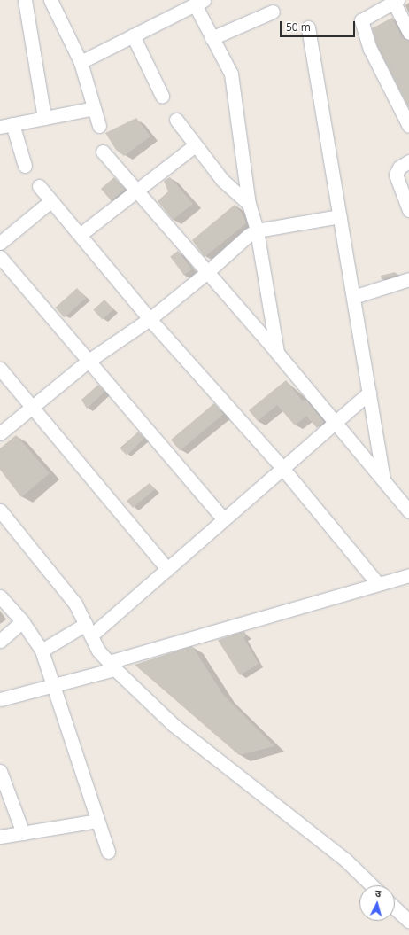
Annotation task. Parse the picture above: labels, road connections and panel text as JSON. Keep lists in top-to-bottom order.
{
  "scale_bar": "50 m",
  "north": "top"
}
